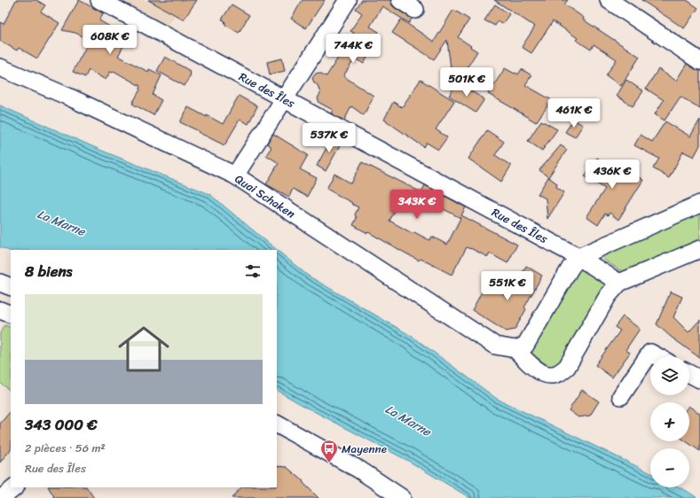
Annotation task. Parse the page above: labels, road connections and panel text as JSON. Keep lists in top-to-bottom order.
{
  "streets": {
    "street": ["Rue des Îles", "Quai Schaken"]
  },
  "water": ["La Marne"],
  "places": {
    "bus stop": ["Mayenne"]
  },
  "page": {
    "price": [
      "608K €",
      "744K €",
      "501K €",
      "461K €",
      "537K €",
      "436K €",
      "343K €",
      "551K €"
    ],
    "heading": "8 biens",
    "list": [
      {
        "name": "343 000 €",
        "note": "2 pièces · 56 m² · Rue des Îles"
      }
    ],
    "map_buttons": ["+", "−"]
  }
}
